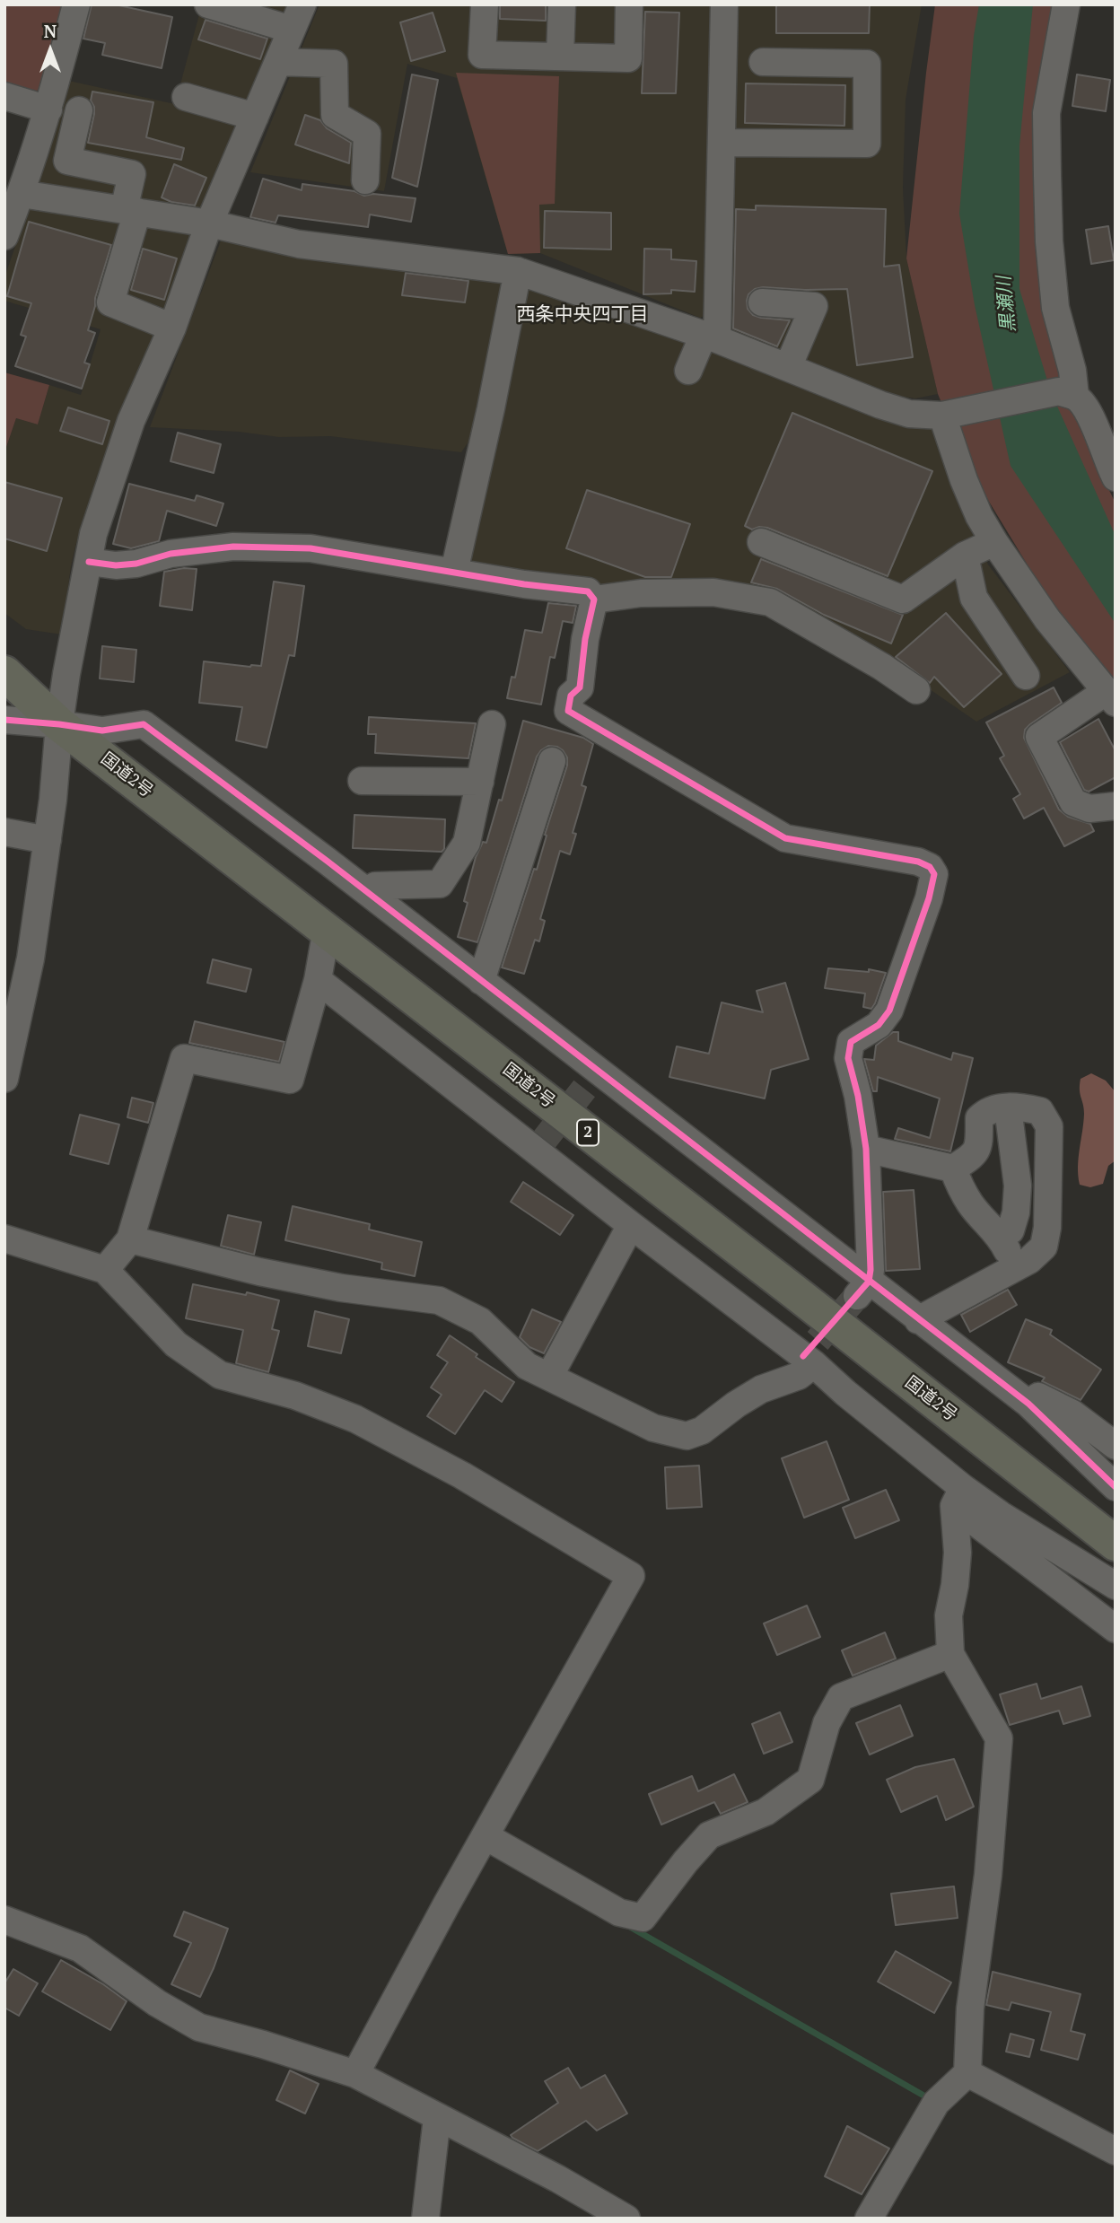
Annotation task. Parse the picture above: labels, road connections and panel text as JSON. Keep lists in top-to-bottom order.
{
  "streets": {
    "highway": ["国道2号", "2"]
  },
  "districts": ["西条中央四丁目"],
  "water": ["黒瀬川"],
  "north": "top"
}
